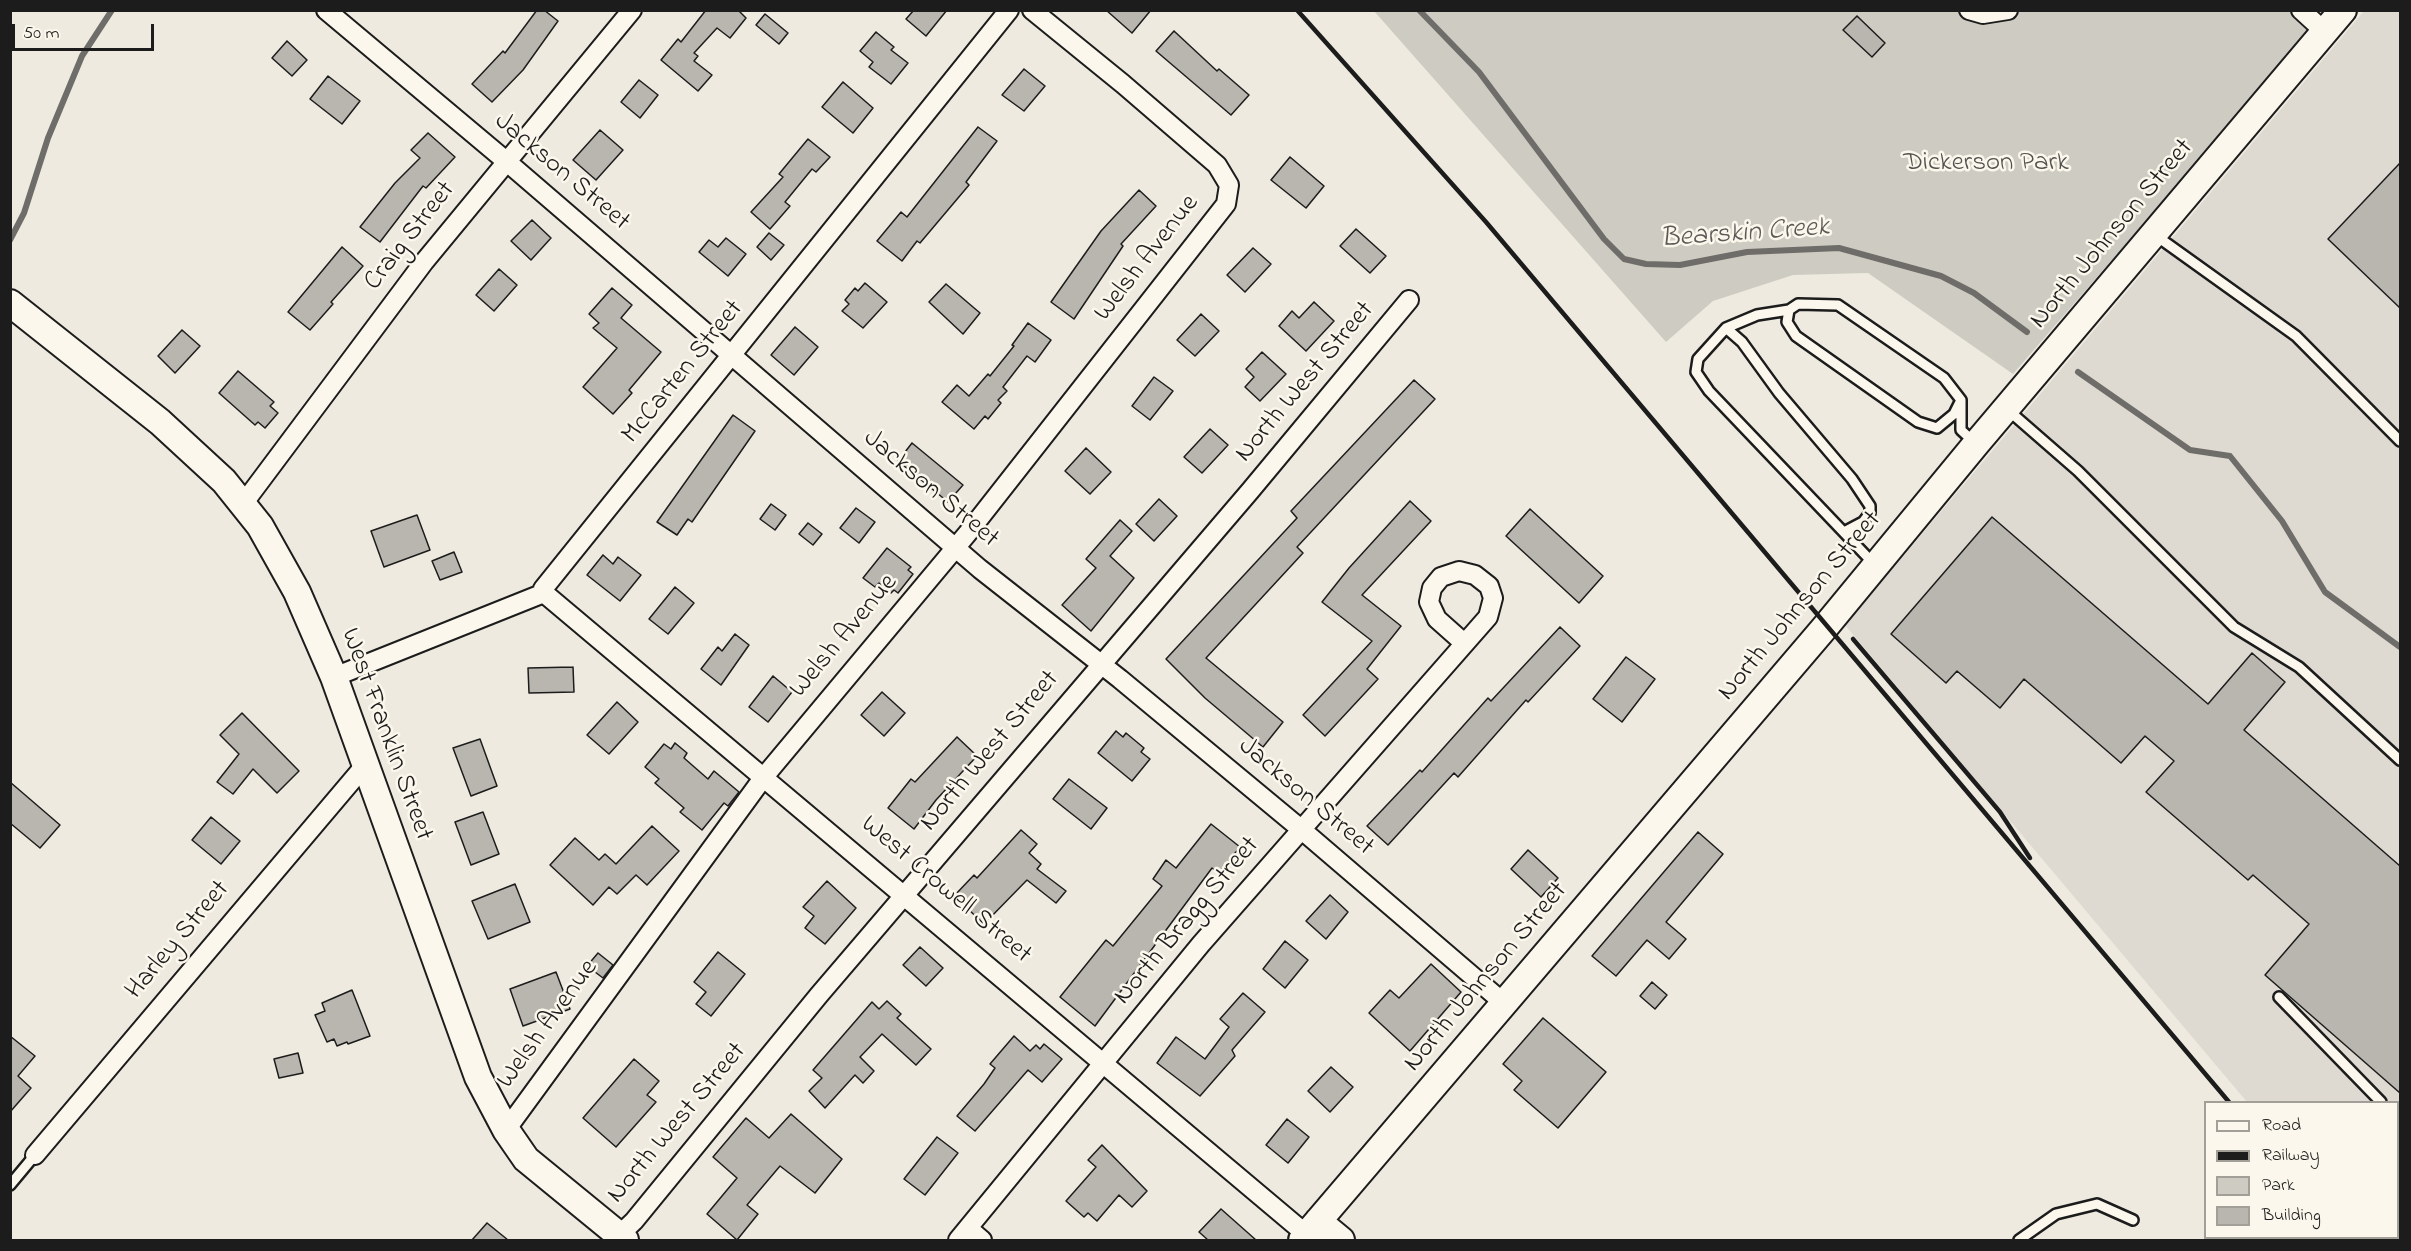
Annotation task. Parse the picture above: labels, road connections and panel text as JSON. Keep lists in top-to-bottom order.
{
  "streets": {
    "main road": ["North Johnson Street", "West Franklin Street", "West Crowell Street"],
    "street": [
      "Jackson Street",
      "Craig Street",
      "Welsh Avenue",
      "McCarten Street",
      "North West Street",
      "North Bragg Street",
      "Harley Street"
    ]
  },
  "crossings": [
    ["Jackson Street", "North Johnson Street"],
    ["Jackson Street", "Craig Street"],
    ["Jackson Street", "Welsh Avenue"],
    ["Jackson Street", "McCarten Street"],
    ["Jackson Street", "North West Street"],
    ["Jackson Street", "North Bragg Street"],
    ["North Johnson Street", "West Crowell Street"],
    ["Craig Street", "West Franklin Street"],
    ["Welsh Avenue", "West Franklin Street"],
    ["Welsh Avenue", "West Crowell Street"],
    ["McCarten Street", "West Crowell Street"],
    ["North West Street", "West Franklin Street"],
    ["North West Street", "West Crowell Street"],
    ["West Franklin Street", "Harley Street"],
    ["West Crowell Street", "North Bragg Street"]
  ],
  "water": ["Bearskin Creek"],
  "parks": ["Dickerson Park"],
  "legend": [
    "Road",
    "Railway",
    "Park",
    "Building"
  ],
  "scale_bar": "50 m"
}
